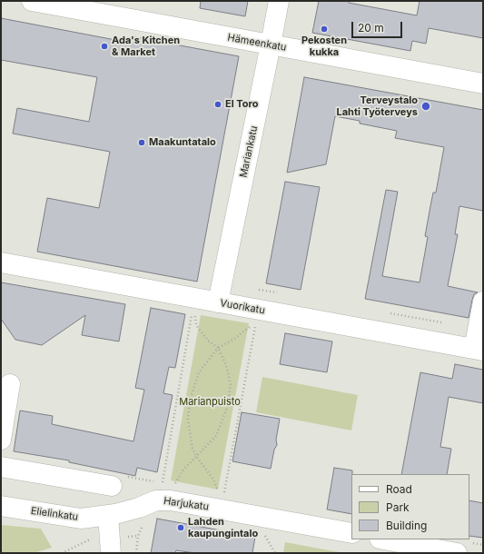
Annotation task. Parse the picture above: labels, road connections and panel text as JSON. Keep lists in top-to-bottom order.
{
  "streets": {
    "street": [
      "Hämeenkatu",
      "Mariankatu",
      "Vuorikatu",
      "Harjukatu",
      "Elielinkatu"
    ]
  },
  "crossings": [
    ["Hämeenkatu", "Mariankatu"],
    ["Mariankatu", "Vuorikatu"],
    ["Harjukatu", "Elielinkatu"]
  ],
  "parks": ["Marianpuisto"],
  "places": [
    "Pekosten kukka",
    "Ada's Kitchen & Market",
    "El Toro",
    "Terveystalo Lahti Työterveys",
    "Maakuntatalo",
    "Lahden kaupungintalo"
  ],
  "legend": ["Road", "Park", "Building"],
  "scale_bar": "20 m"
}
